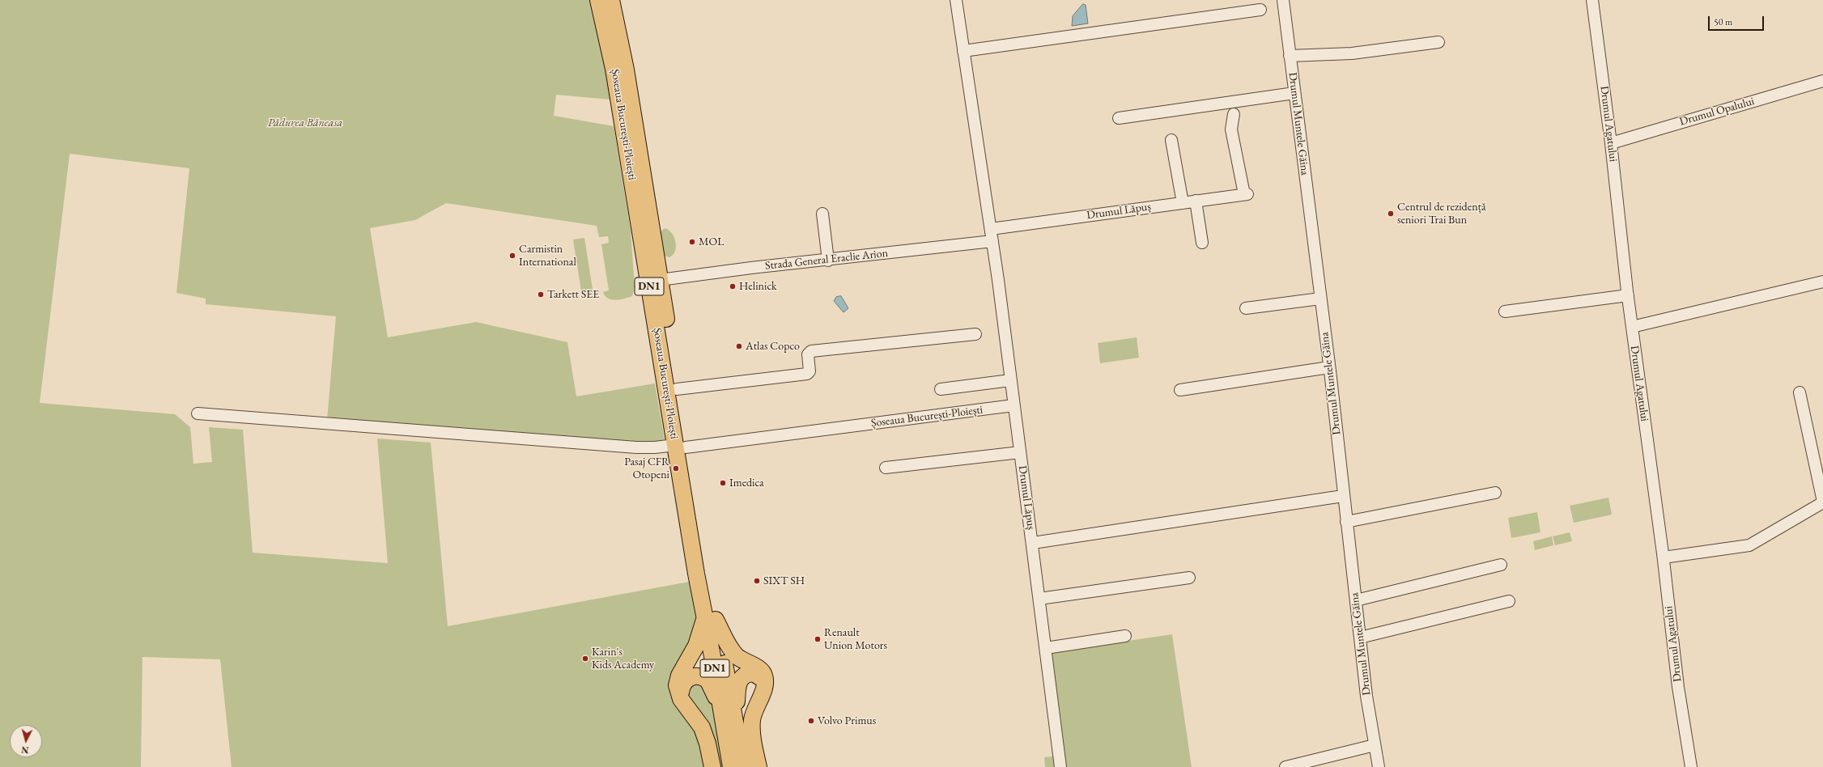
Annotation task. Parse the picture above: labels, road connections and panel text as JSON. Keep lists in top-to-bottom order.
{
  "streets": {
    "highway": ["Șoseaua București-Ploiești", "DN1"],
    "street": [
      "Drumul Opalului",
      "Drumul Muntele Găina",
      "Drumul Agatului",
      "Drumul Lăpuș",
      "Strada General Eraclie Arion"
    ]
  },
  "crossings": [
    ["Drumul Opalului", "Drumul Agatului"],
    ["Șoseaua București-Ploiești", "Drumul Lăpuș"],
    ["Șoseaua București-Ploiești", "Strada General Eraclie Arion"],
    ["Drumul Lăpuș", "Strada General Eraclie Arion"]
  ],
  "parks": ["Pădurea Băneasa"],
  "places": [
    "Centrul de rezidență seniori Trai Bun",
    "MOL",
    "Carmistin International",
    "Helinick",
    "Tarkett SEE",
    "Atlas Copco",
    "Pasaj CFR Otopeni",
    "Imedica",
    "SIXT SH",
    "Renault Union Motors",
    "Karin's Kids Academy",
    "Volvo Primus"
  ],
  "scale_bar": "50 m",
  "north": "bottom"
}
